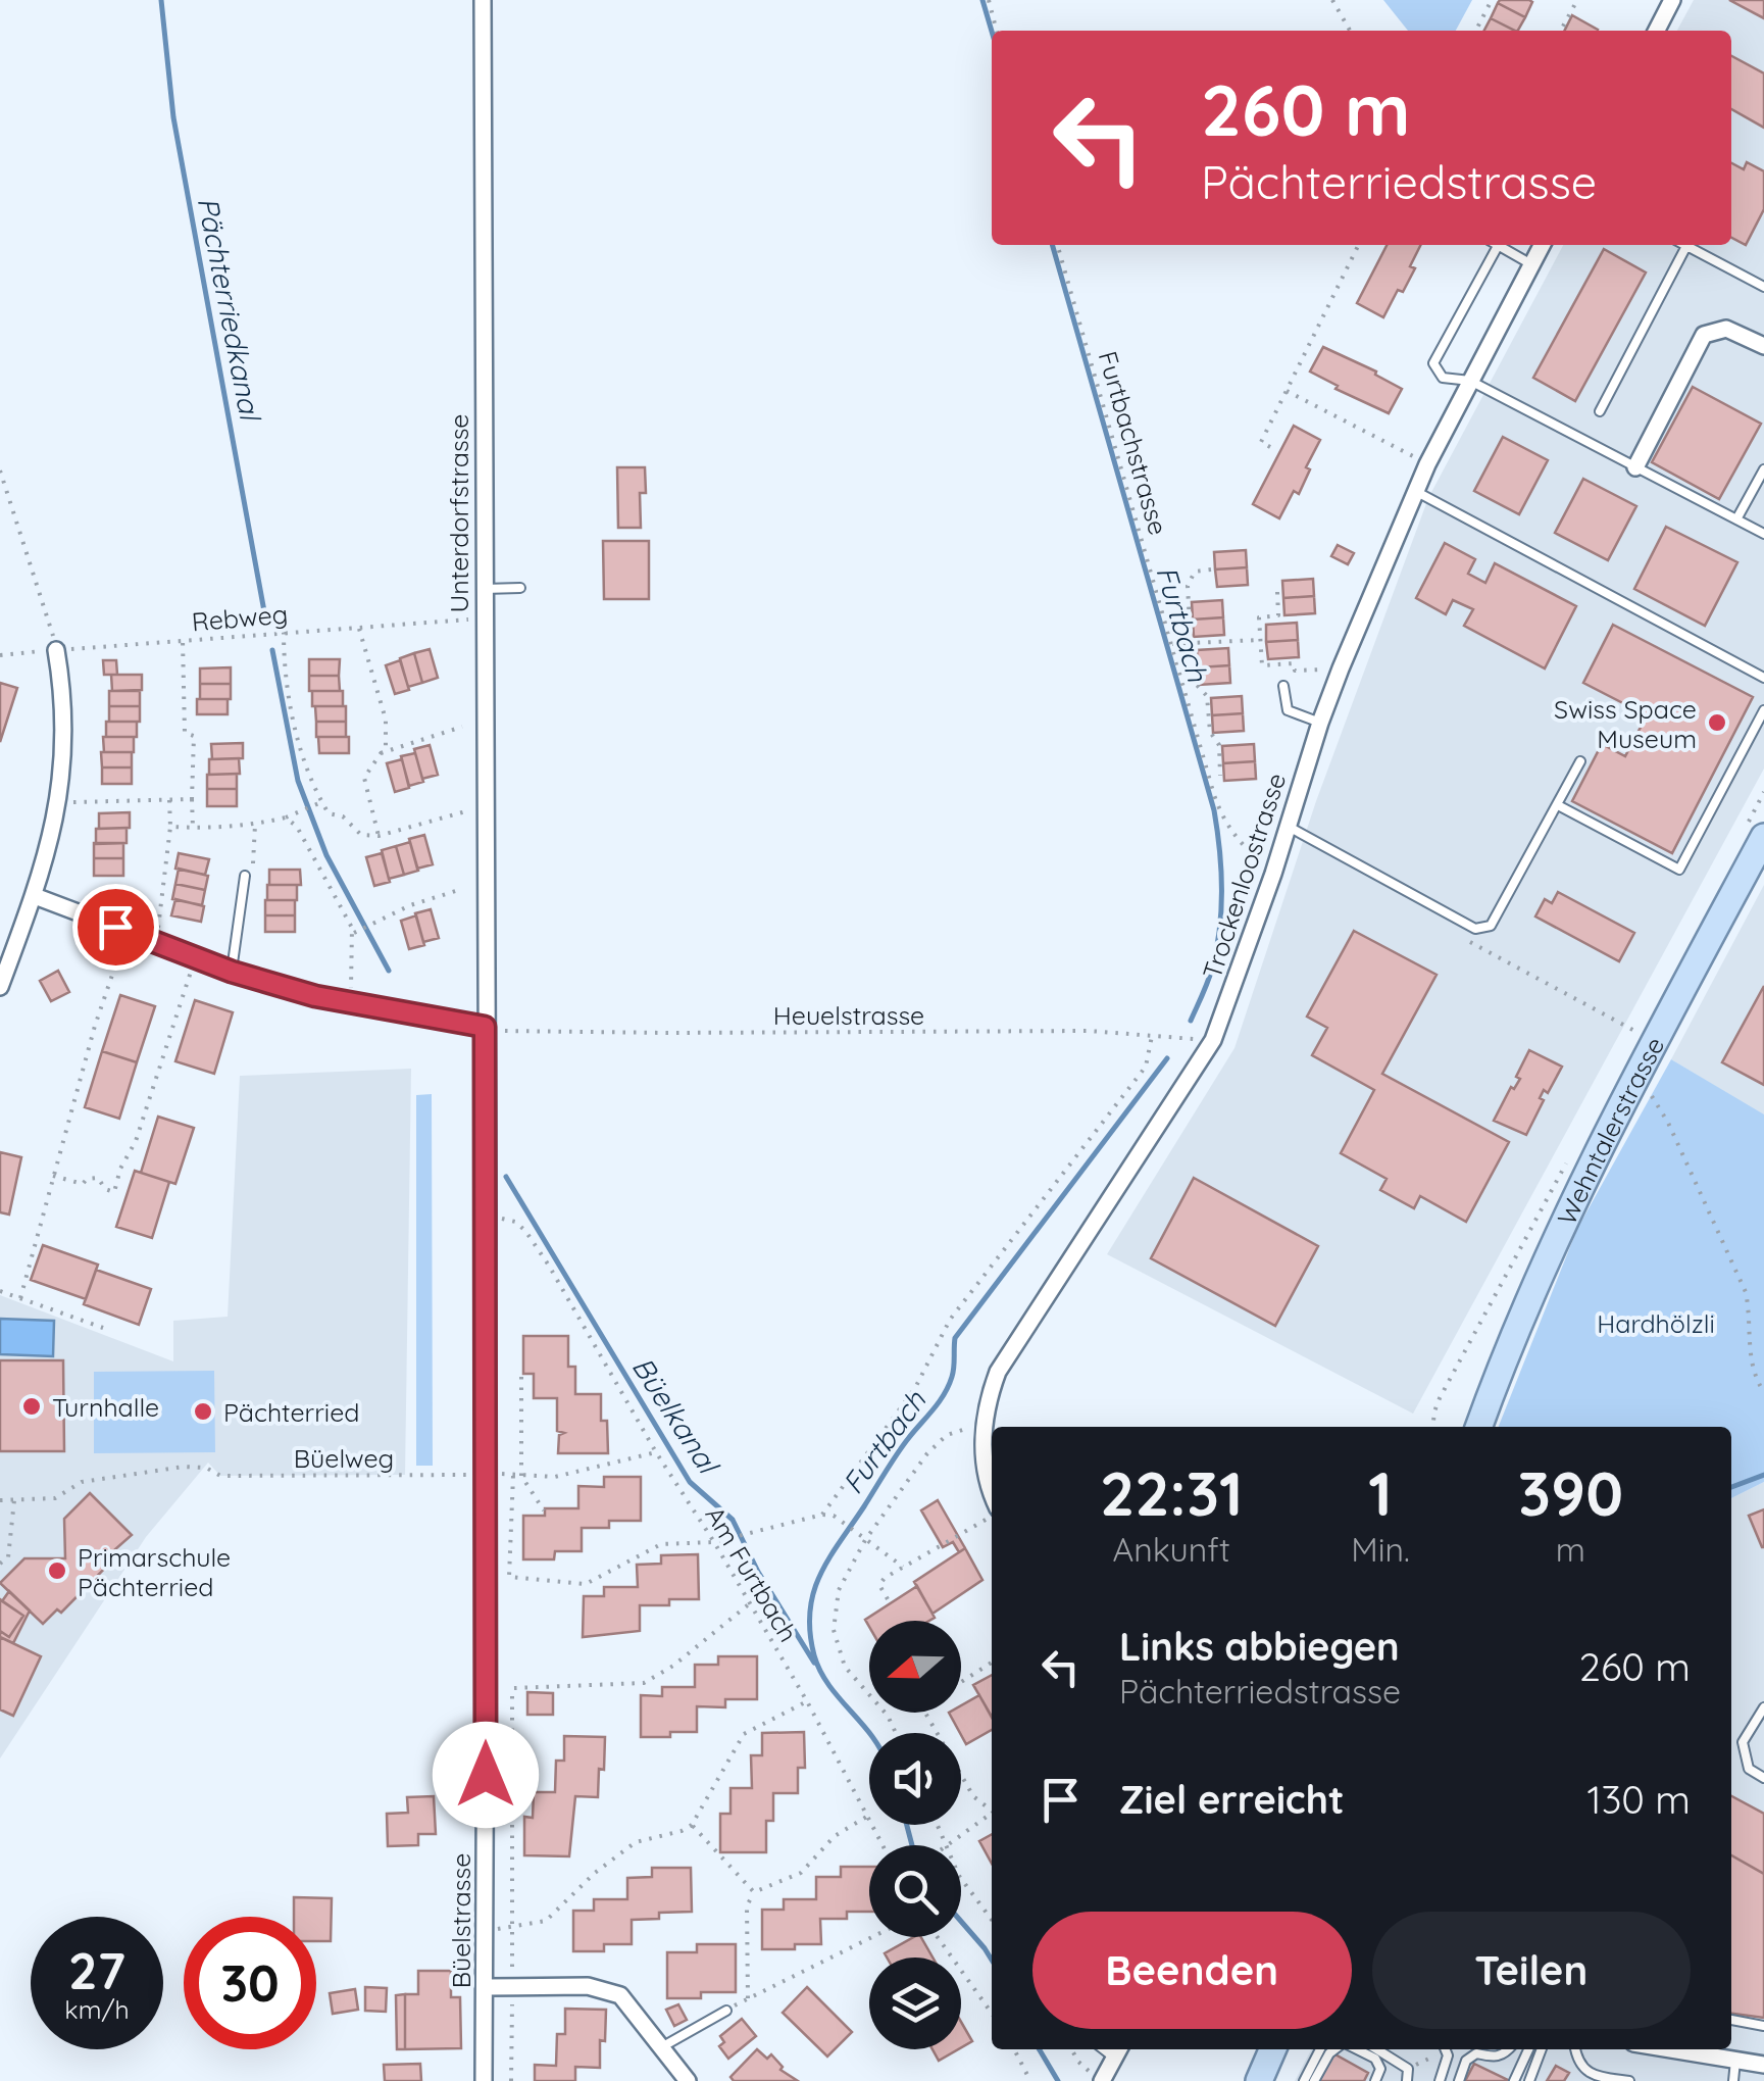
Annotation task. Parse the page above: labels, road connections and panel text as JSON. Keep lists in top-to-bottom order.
{
  "streets": {
    "main road": ["Wehntalerstrasse"],
    "street": ["Unterdorfstrasse", "Trockenloostrasse", "Büelstrasse"],
    "path": [
      "Furtbachstrasse",
      "Rebweg",
      "Heuelstrasse",
      "Büelweg",
      "Am Furtbach"
    ]
  },
  "crossings": [
    ["Furtbachstrasse", "Trockenloostrasse"],
    ["Unterdorfstrasse", "Rebweg"],
    ["Unterdorfstrasse", "Heuelstrasse"],
    ["Unterdorfstrasse", "Büelstrasse"],
    ["Trockenloostrasse", "Heuelstrasse"],
    ["Heuelstrasse", "Büelstrasse"]
  ],
  "water": ["Pächterriedkanal", "Furtbach", "Büelkanal"],
  "parks": ["Hardhölzli"],
  "places": [
    "Swiss Space Museum",
    "Turnhalle",
    "Pächterried",
    "Primarschule Pächterried"
  ],
  "north": "left",
  "page": {
    "turn": ["260 m", "Pächterriedstrasse"],
    "eta": [
      "22:31",
      "Ankunft",
      "1",
      "Min.",
      "390",
      "m"
    ],
    "list": [
      {
        "name": "Links abbiegen",
        "note": "Pächterriedstrasse",
        "value": "260 m"
      },
      {
        "name": "Ziel erreicht",
        "value": "130 m"
      }
    ],
    "buttons": ["Beenden", "Teilen"],
    "speed": "27 km/h",
    "limit": "30"
  }
}
